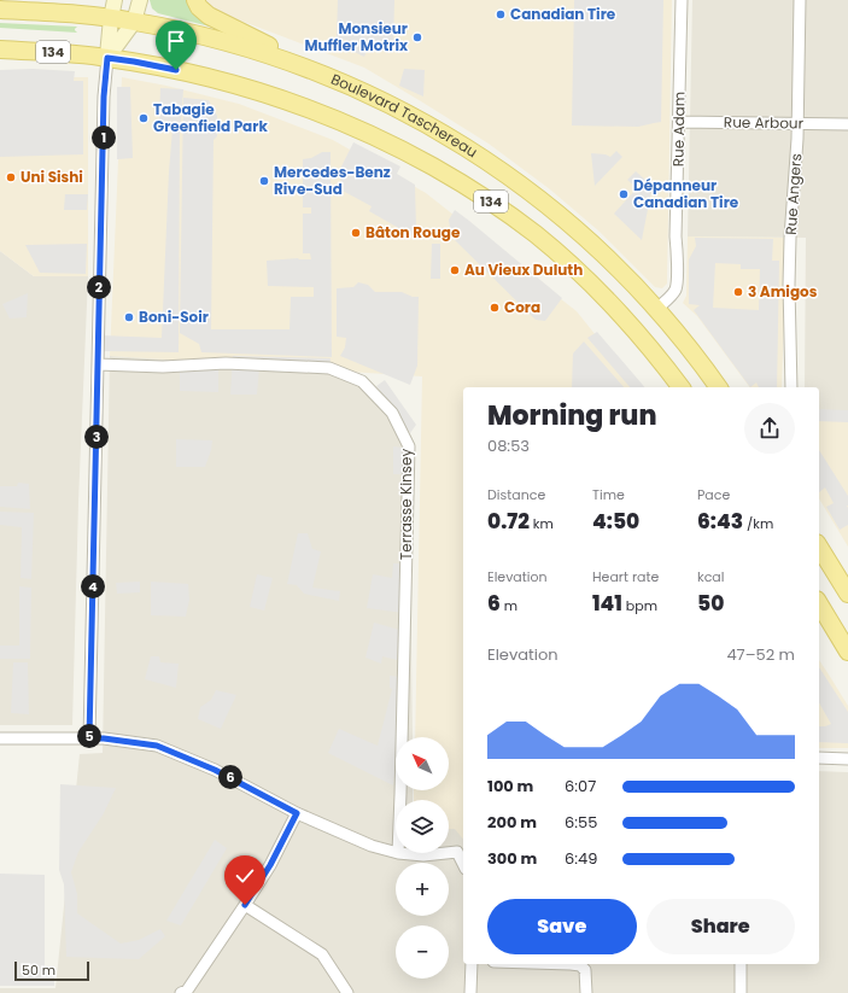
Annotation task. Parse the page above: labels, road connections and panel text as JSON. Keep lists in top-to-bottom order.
{
  "streets": {
    "main road": ["134", "Boulevard Taschereau"],
    "street": [
      "Rue Arbour",
      "Rue Adam",
      "Rue Angers",
      "Terrasse Kinsey"
    ]
  },
  "crossings": [
    ["Boulevard Taschereau", "Rue Adam"],
    ["Rue Arbour", "Rue Adam"],
    ["Rue Arbour", "Rue Angers"]
  ],
  "places": [
    "Canadian Tire",
    "Monsieur Muffler Motrix",
    "Tabagie Greenfield Park",
    "Uni Sishi",
    "Mercedes-Benz Rive-Sud",
    "Dépanneur Canadian Tire",
    "Bâton Rouge",
    "Au Vieux Duluth",
    "3 Amigos",
    "Cora",
    "Boni-Soir"
  ],
  "scale_bar": "50 m",
  "north": "top left",
  "page": {
    "pins": [
      "1",
      "2",
      "3",
      "4",
      "5",
      "6"
    ],
    "heading": ["Morning run", "08:53"],
    "stats": [
      ["Distance", "0.72 km"],
      ["Time", "4:50"],
      ["Pace", "6:43 /km"],
      ["Elevation", "6 m"],
      ["Heart rate", "141 bpm"],
      ["kcal", "50"]
    ],
    "chart": ["Elevation", "47–52 m"],
    "map_buttons": ["+", "−"],
    "list": [
      {
        "name": "100 m",
        "note": "6:07"
      },
      {
        "name": "200 m",
        "note": "6:55"
      },
      {
        "name": "300 m",
        "note": "6:49"
      }
    ],
    "buttons": ["Save", "Share"],
    "scale": "50 m"
  }
}
